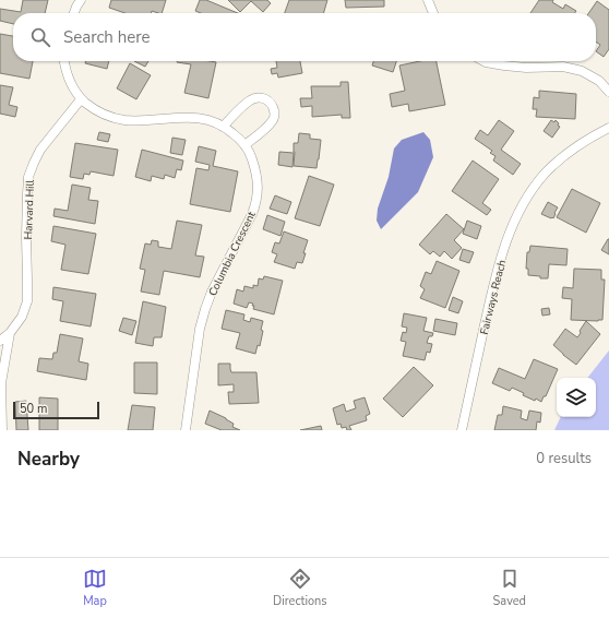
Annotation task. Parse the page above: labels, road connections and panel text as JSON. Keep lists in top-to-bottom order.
{
  "streets": {
    "street": ["Harvard Hill", "Columbia Crescent", "Fairways Reach"]
  },
  "crossings": [
    ["Harvard Hill", "Columbia Crescent"]
  ],
  "scale_bar": "50 m",
  "page": {
    "search": "Search here",
    "scale": "50 m",
    "heading": ["Nearby", "0 results"],
    "nav": ["Map", "Directions", "Saved"]
  }
}
